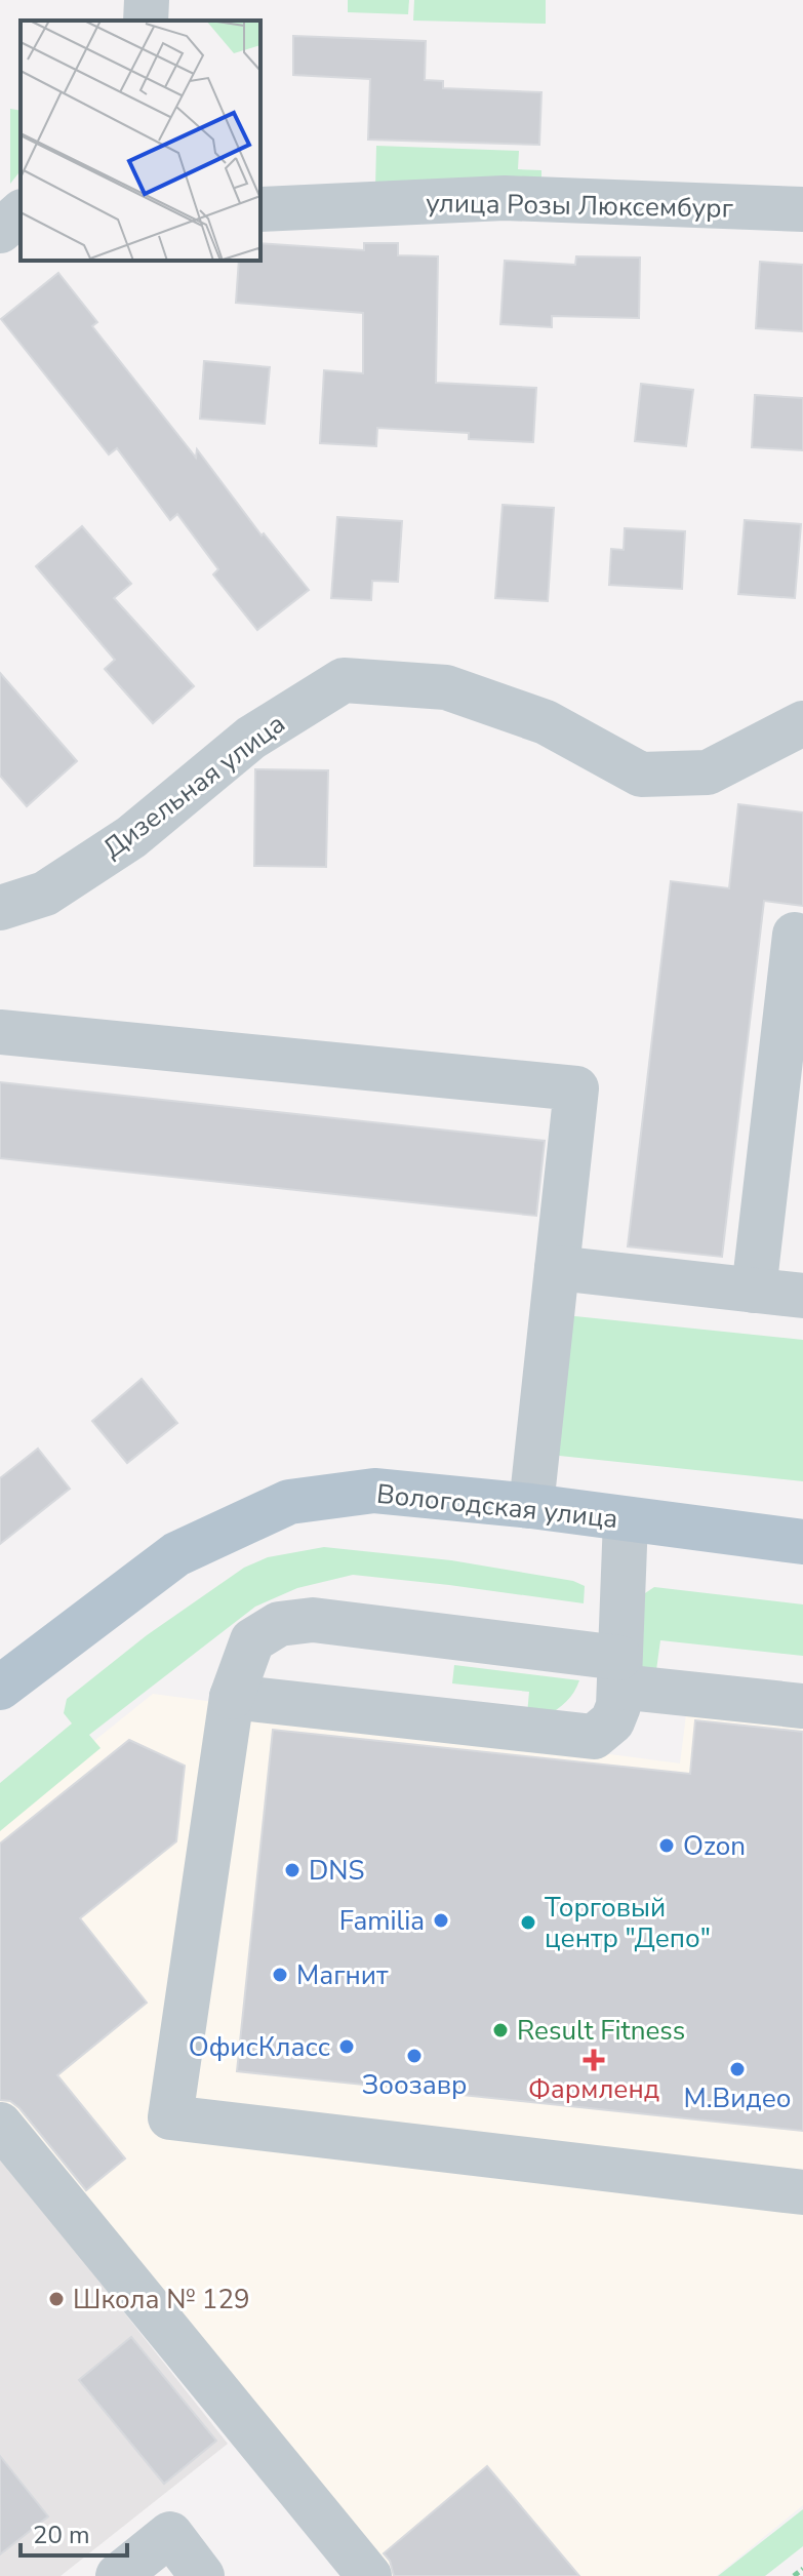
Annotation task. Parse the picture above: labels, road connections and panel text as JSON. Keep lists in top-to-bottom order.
{
  "streets": {
    "main road": ["Вологодская улица"],
    "street": ["улица Розы Люксембург", "Дизельная улица"]
  },
  "places": {
    "other": [
      "Ozon",
      "DNS",
      "Familia",
      "Торговый центр \"Депо\"",
      "Магнит",
      "Result Fitness",
      "ОфисКласс",
      "Зоозавр",
      "М.Видео",
      "Школа № 129"
    ],
    "health": ["Фармленд"]
  },
  "scale_bar": "20 m"
}
